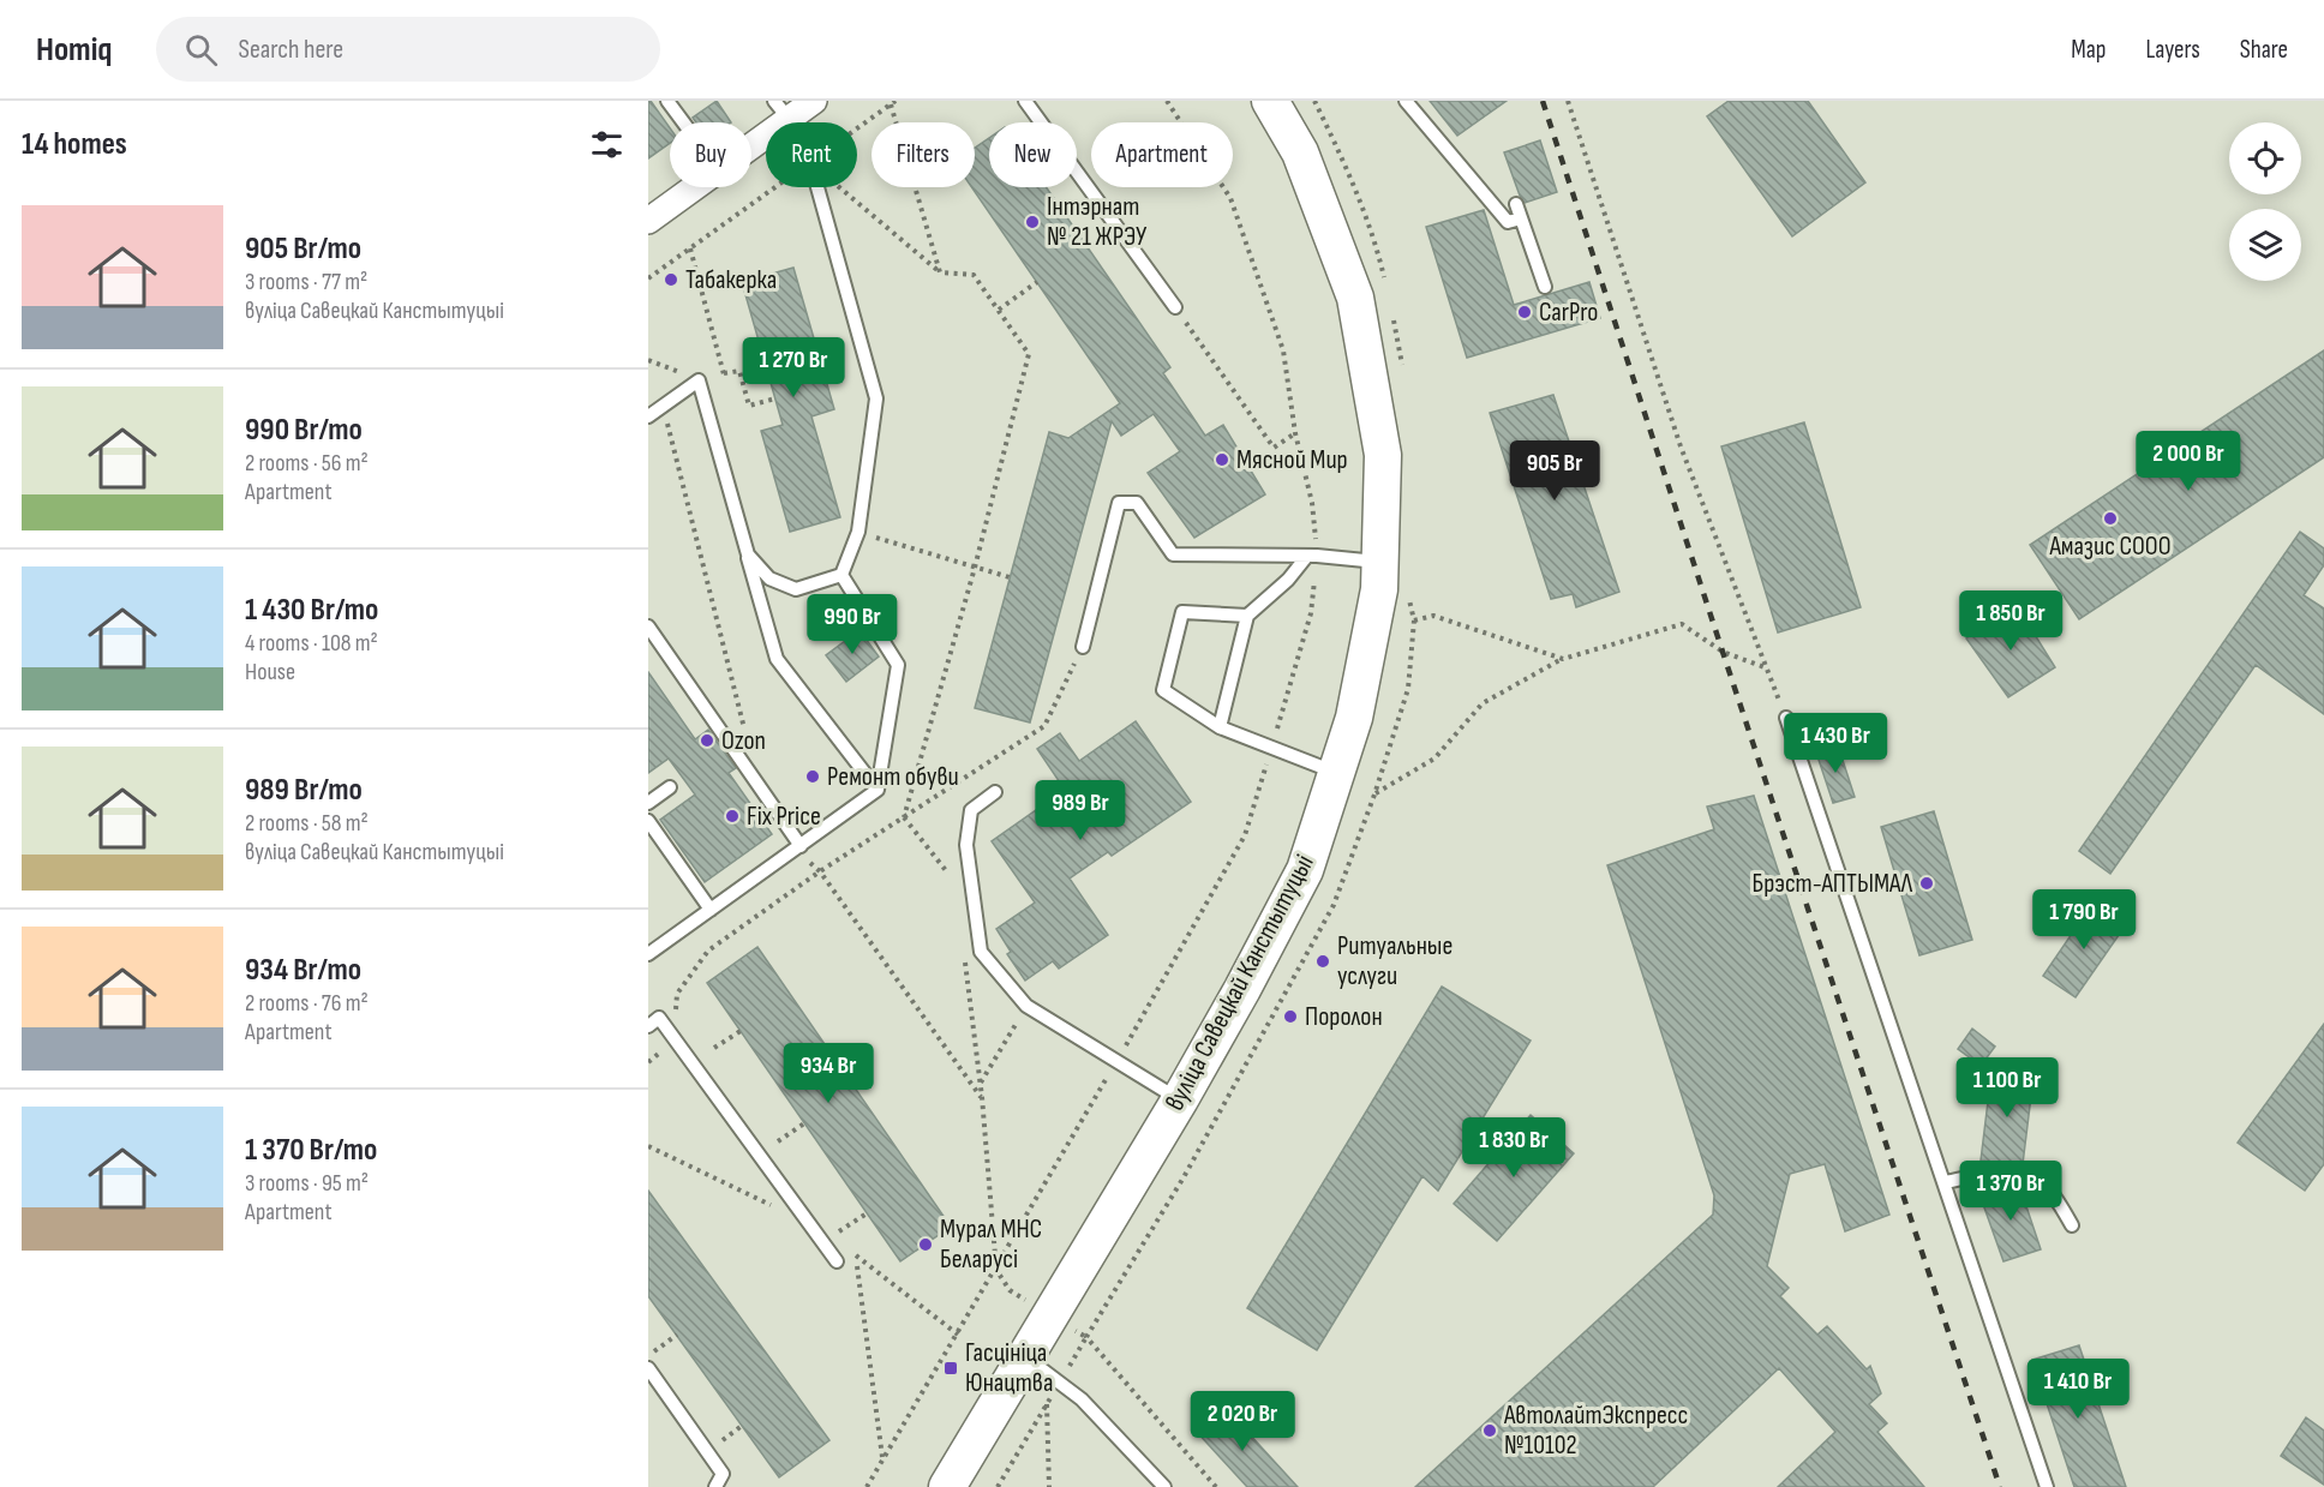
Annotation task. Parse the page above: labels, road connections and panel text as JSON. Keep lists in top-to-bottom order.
{
  "streets": {
    "main road": ["вуліца Савецкай Канстытуцыі"]
  },
  "places": {
    "other": [
      "Інтэрнат № 21 ЖРЭУ",
      "Табакерка",
      "CarPro",
      "Мясной Мир",
      "Амазис СООО",
      "Ozon",
      "Ремонт обуви",
      "Fix Price",
      "Брэст-АПТЫМАЛ",
      "Ритуальные услуги",
      "Поролон",
      "Мурал МНС Беларусі",
      "АвтолайтЭкспресс №10102"
    ],
    "transit": ["Гасцініца Юнацтва"]
  },
  "page": {
    "header": "Homiq",
    "search": "Search here",
    "nav": ["Map", "Layers", "Share"],
    "heading": "14 homes",
    "chip": [
      "Buy",
      "Rent",
      "Filters",
      "New",
      "Apartment"
    ],
    "list": [
      {
        "name": "905 Br/mo",
        "note": "3 rooms · 77 m² · вуліца Савецкай Канстытуцыі"
      },
      {
        "name": "990 Br/mo",
        "note": "2 rooms · 56 m² · Apartment"
      },
      {
        "name": "1 430 Br/mo",
        "note": "4 rooms · 108 m² · House"
      },
      {
        "name": "989 Br/mo",
        "note": "2 rooms · 58 m² · вуліца Савецкай Канстытуцыі"
      },
      {
        "name": "934 Br/mo",
        "note": "2 rooms · 76 m² · Apartment"
      },
      {
        "name": "1 370 Br/mo",
        "note": "3 rooms · 95 m² · Apartment"
      }
    ],
    "price": [
      "1 270 Br",
      "2 000 Br",
      "905 Br",
      "1 850 Br",
      "990 Br",
      "1 430 Br",
      "989 Br",
      "1 790 Br",
      "934 Br",
      "1 100 Br",
      "1 830 Br",
      "1 370 Br",
      "1 410 Br",
      "2 020 Br"
    ]
  }
}
